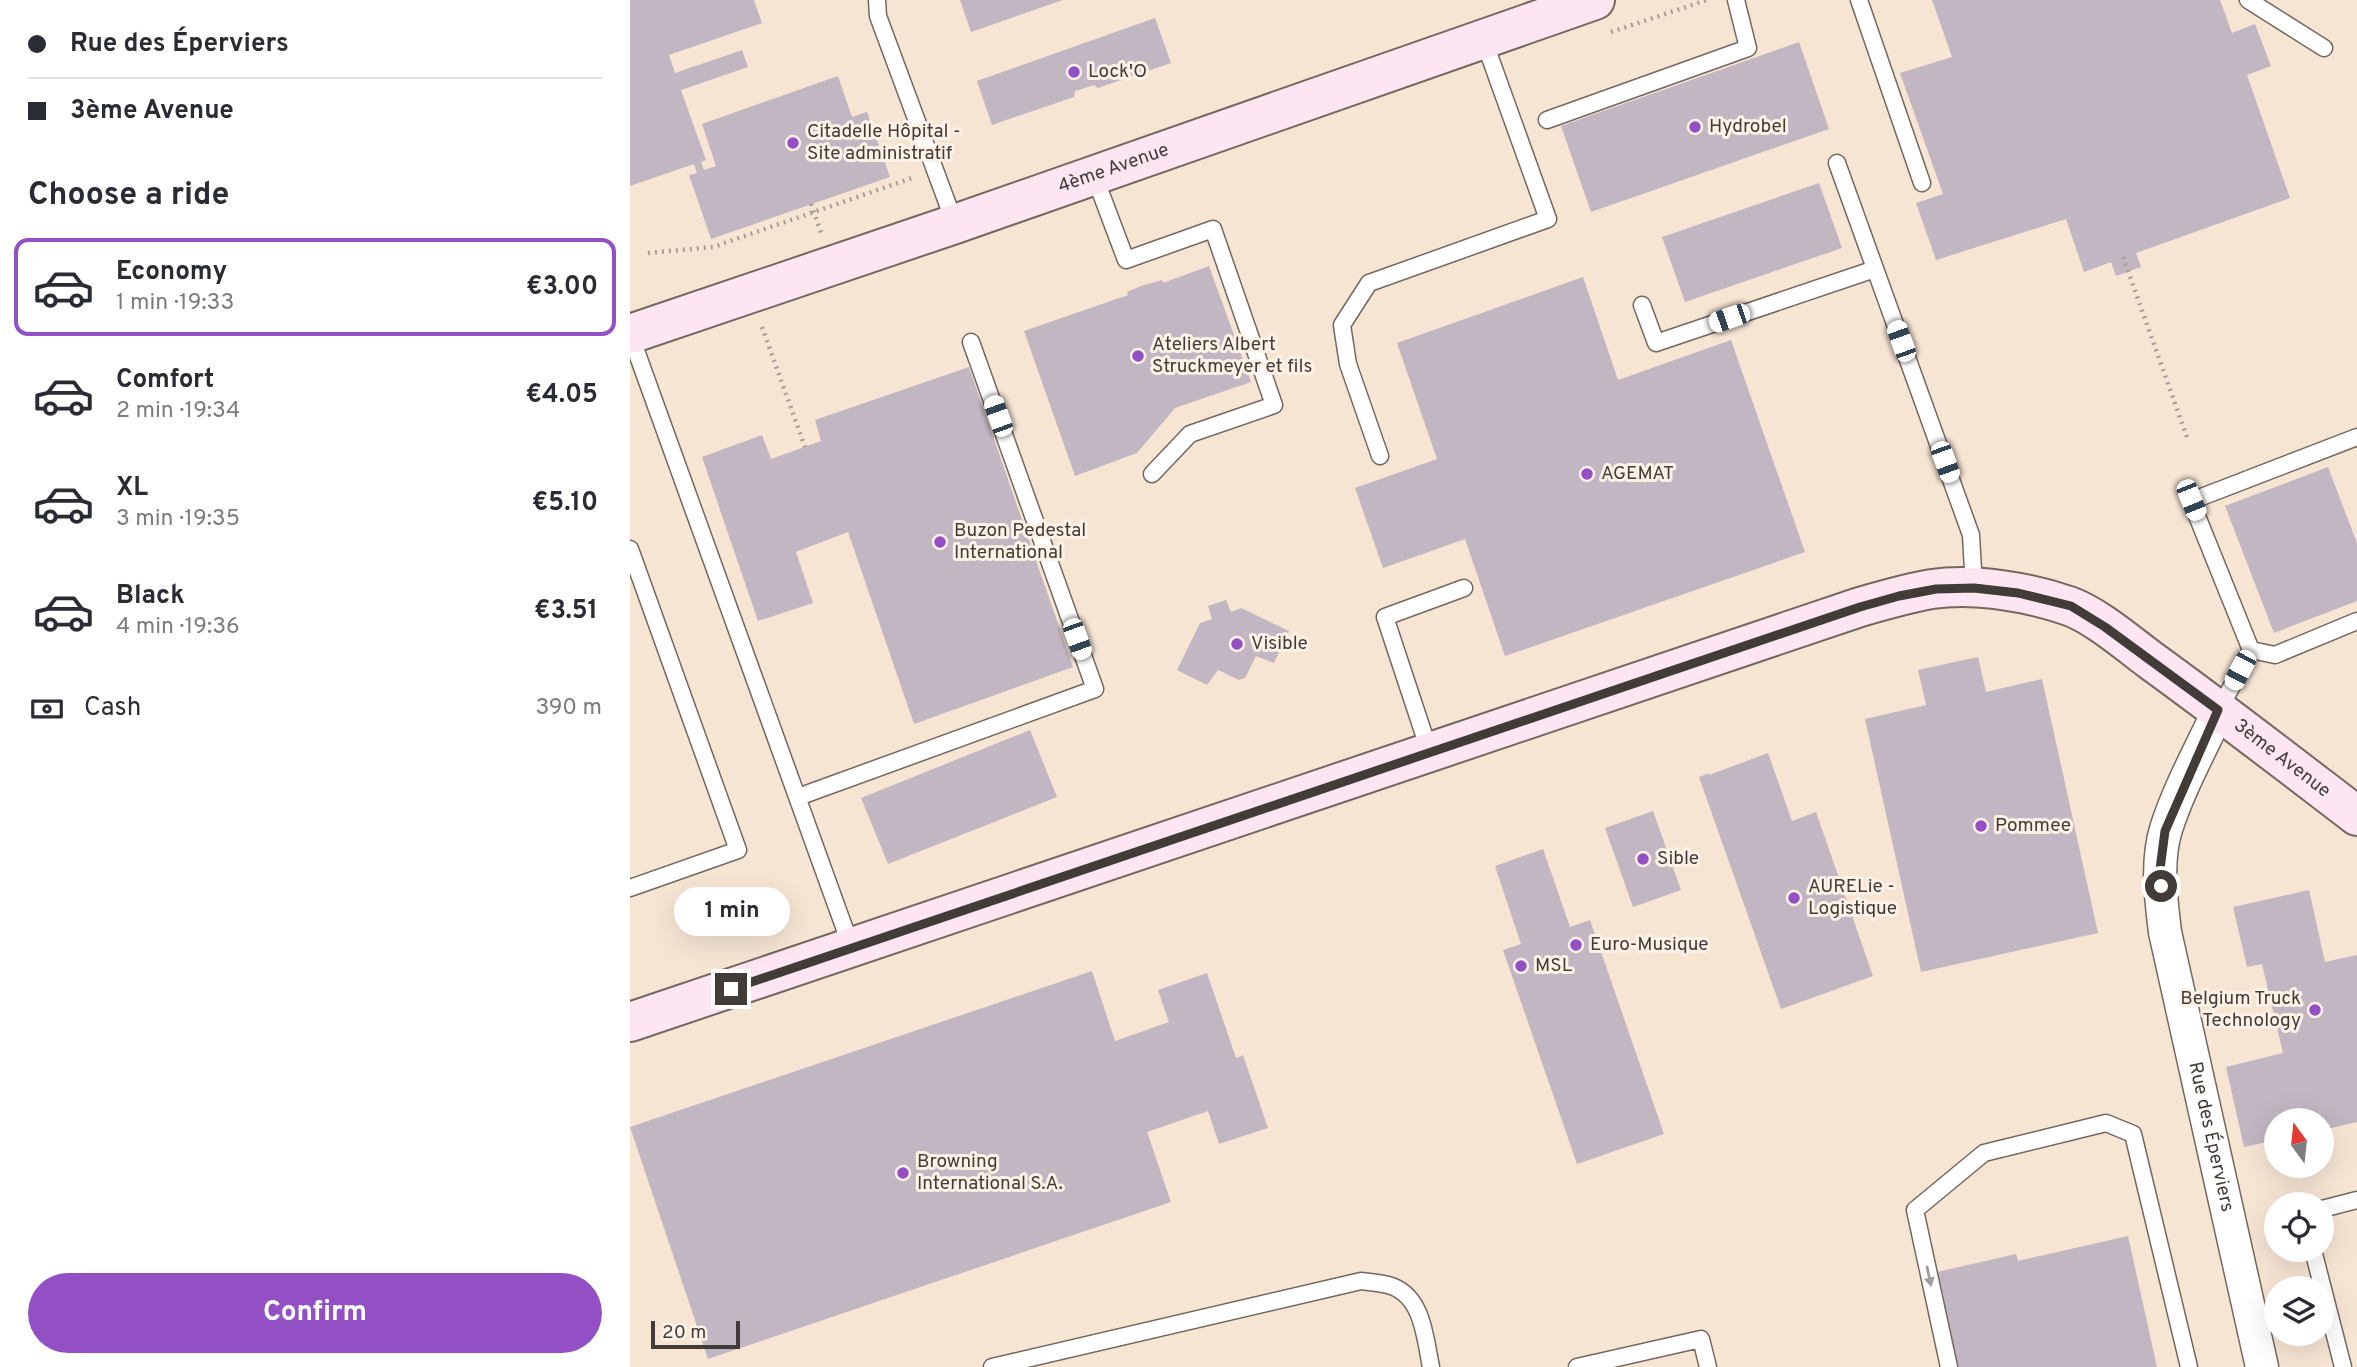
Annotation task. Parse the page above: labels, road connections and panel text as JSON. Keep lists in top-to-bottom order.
{
  "streets": {
    "street": ["4ème Avenue", "3ème Avenue", "Rue des Éperviers"]
  },
  "crossings": [
    ["3ème Avenue", "Rue des Éperviers"]
  ],
  "places": [
    "Lock'O",
    "Hydrobel",
    "Citadelle Hôpital - Site administratif",
    "Ateliers Albert Struckmeyer et fils",
    "AGEMAT",
    "Buzon Pedestal International",
    "Visible",
    "Pommee",
    "Sible",
    "AURELie - Logistique",
    "Euro-Musique",
    "MSL",
    "Belgium Truck Technology",
    "Browning International S.A."
  ],
  "scale_bar": "20 m",
  "north": "top",
  "page": {
    "banner": ["Rue des Éperviers", "3ème Avenue"],
    "heading": "Choose a ride",
    "list": [
      {
        "name": "Economy",
        "note": "1 min · 19:33",
        "value": "€3.00"
      },
      {
        "name": "Comfort",
        "note": "2 min · 19:34",
        "value": "€4.05"
      },
      {
        "name": "XL",
        "note": "3 min · 19:35",
        "value": "€5.10"
      },
      {
        "name": "Black",
        "note": "4 min · 19:36",
        "value": "€3.51"
      }
    ],
    "pay": ["Cash", "390 m"],
    "bubble": "1 min",
    "buttons": "Confirm",
    "scale": "20 m"
  }
}
